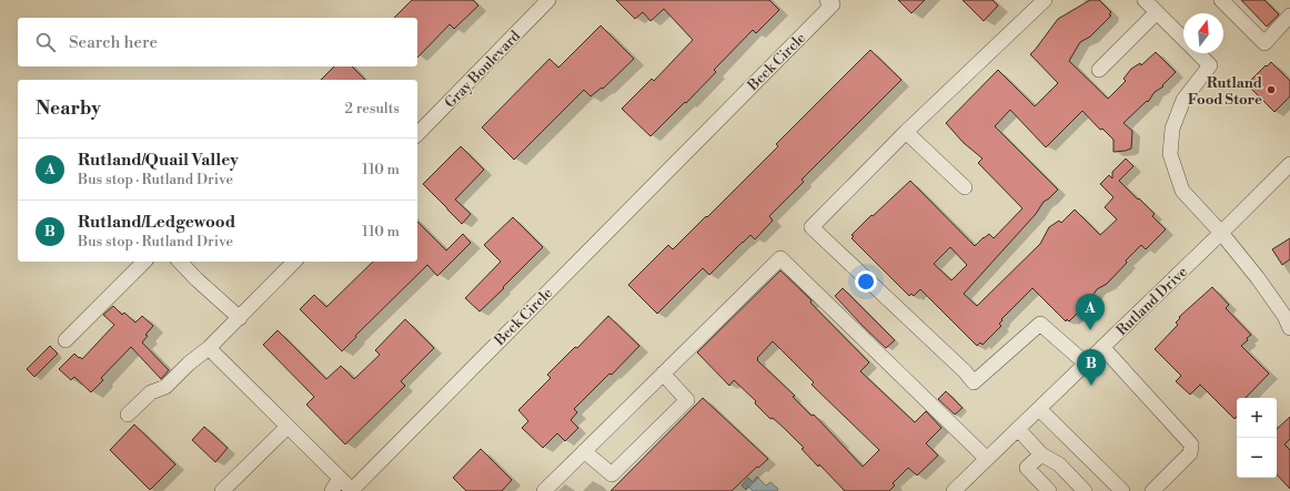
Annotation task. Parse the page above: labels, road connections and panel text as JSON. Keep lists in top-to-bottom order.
{
  "streets": {
    "street": ["Beck Circle", "Gray Boulevard", "Rutland Drive"]
  },
  "places": ["Rutland Food Store"],
  "north": "top",
  "page": {
    "search": "Search here",
    "heading": ["Nearby", "2 results"],
    "list": [
      {
        "mark": "A",
        "name": "Rutland/Quail Valley",
        "note": "Bus stop · Rutland Drive",
        "value": "110 m"
      },
      {
        "mark": "B",
        "name": "Rutland/Ledgewood",
        "note": "Bus stop · Rutland Drive",
        "value": "110 m"
      }
    ],
    "pins": ["A", "B"],
    "map_buttons": ["+", "−"]
  }
}
